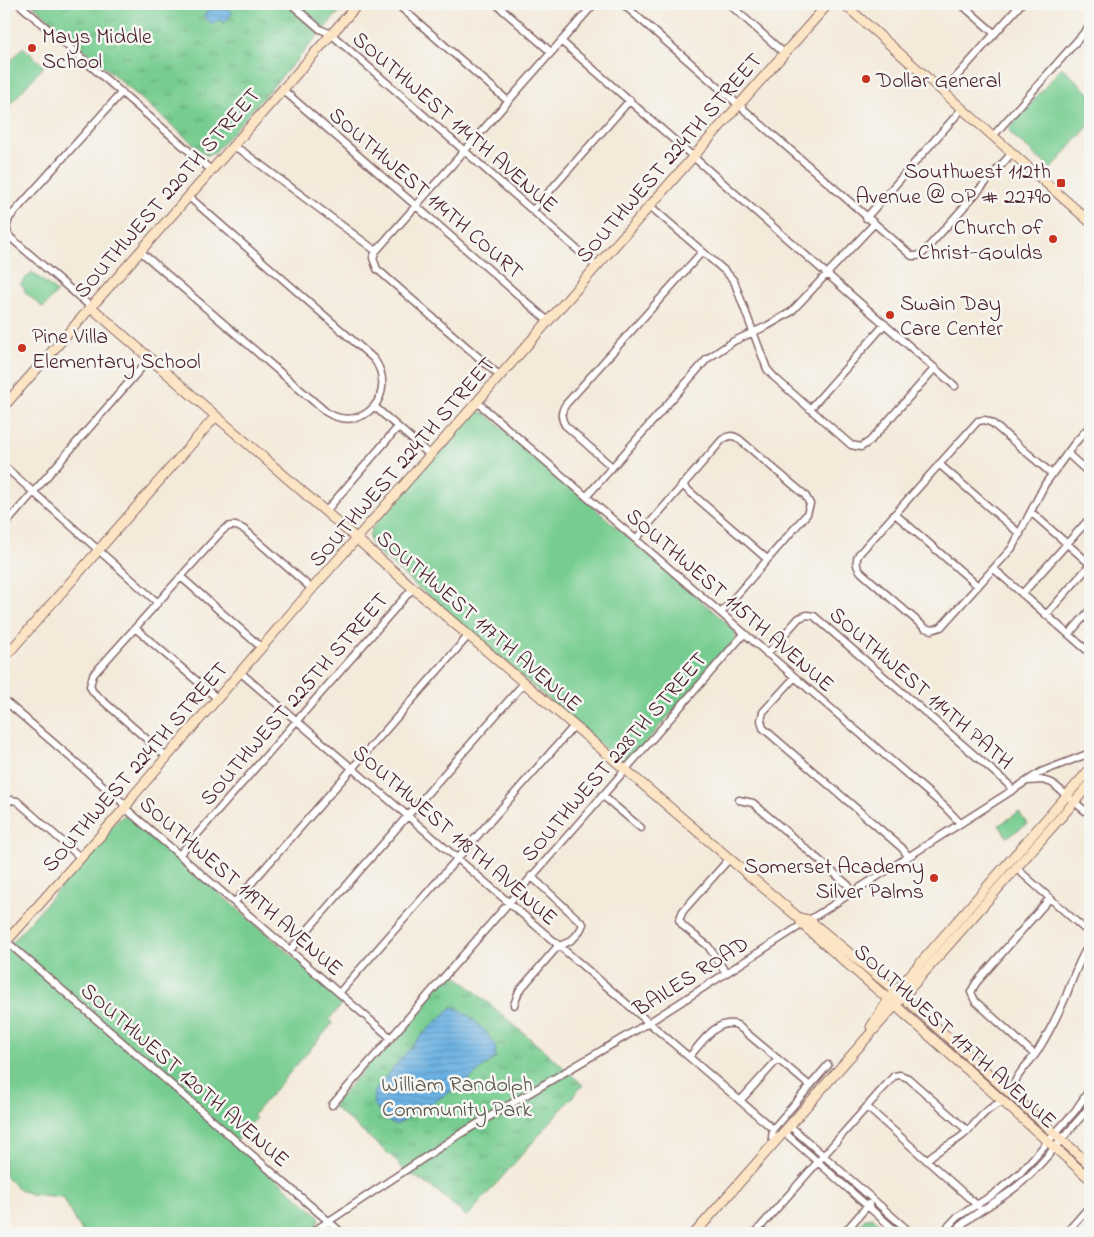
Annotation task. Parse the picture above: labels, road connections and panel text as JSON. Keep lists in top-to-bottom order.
{
  "streets": {
    "street": [
      "SOUTHWEST 114TH AVENUE",
      "SOUTHWEST 224TH STREET",
      "SOUTHWEST 220TH STREET",
      "SOUTHWEST 114TH COURT",
      "SOUTHWEST 115TH AVENUE",
      "SOUTHWEST 117TH AVENUE",
      "SOUTHWEST 114TH PATH",
      "SOUTHWEST 225TH STREET",
      "SOUTHWEST 228TH STREET",
      "SOUTHWEST 118TH AVENUE",
      "SOUTHWEST 119TH AVENUE",
      "BAILES ROAD",
      "SOUTHWEST 120TH AVENUE"
    ]
  },
  "crossings": [
    ["SOUTHWEST 114TH AVENUE", "SOUTHWEST 224TH STREET"],
    ["SOUTHWEST 114TH AVENUE", "SOUTHWEST 220TH STREET"],
    ["SOUTHWEST 224TH STREET", "SOUTHWEST 114TH COURT"],
    ["SOUTHWEST 224TH STREET", "SOUTHWEST 115TH AVENUE"],
    ["SOUTHWEST 224TH STREET", "SOUTHWEST 117TH AVENUE"],
    ["SOUTHWEST 224TH STREET", "SOUTHWEST 118TH AVENUE"],
    ["SOUTHWEST 224TH STREET", "SOUTHWEST 119TH AVENUE"],
    ["SOUTHWEST 224TH STREET", "SOUTHWEST 120TH AVENUE"],
    ["SOUTHWEST 220TH STREET", "SOUTHWEST 114TH COURT"],
    ["SOUTHWEST 220TH STREET", "SOUTHWEST 117TH AVENUE"],
    ["SOUTHWEST 115TH AVENUE", "SOUTHWEST 114TH PATH"],
    ["SOUTHWEST 115TH AVENUE", "SOUTHWEST 228TH STREET"],
    ["SOUTHWEST 115TH AVENUE", "BAILES ROAD"],
    ["SOUTHWEST 117TH AVENUE", "SOUTHWEST 225TH STREET"],
    ["SOUTHWEST 117TH AVENUE", "SOUTHWEST 228TH STREET"],
    ["SOUTHWEST 117TH AVENUE", "BAILES ROAD"],
    ["SOUTHWEST 114TH PATH", "BAILES ROAD"],
    ["SOUTHWEST 225TH STREET", "SOUTHWEST 118TH AVENUE"],
    ["SOUTHWEST 225TH STREET", "SOUTHWEST 119TH AVENUE"],
    ["SOUTHWEST 228TH STREET", "SOUTHWEST 118TH AVENUE"],
    ["SOUTHWEST 228TH STREET", "SOUTHWEST 119TH AVENUE"],
    ["SOUTHWEST 118TH AVENUE", "BAILES ROAD"],
    ["BAILES ROAD", "SOUTHWEST 120TH AVENUE"]
  ],
  "parks": ["William Randolph Community Park"],
  "places": {
    "other": [
      "Mays Middle School",
      "Dollar General",
      "Church of Christ-Goulds",
      "Swain Day Care Center",
      "Pine Villa Elementary School",
      "Somerset Academy Silver Palms"
    ],
    "transit": ["Southwest 112th Avenue @ OP # 22790"]
  }
}
